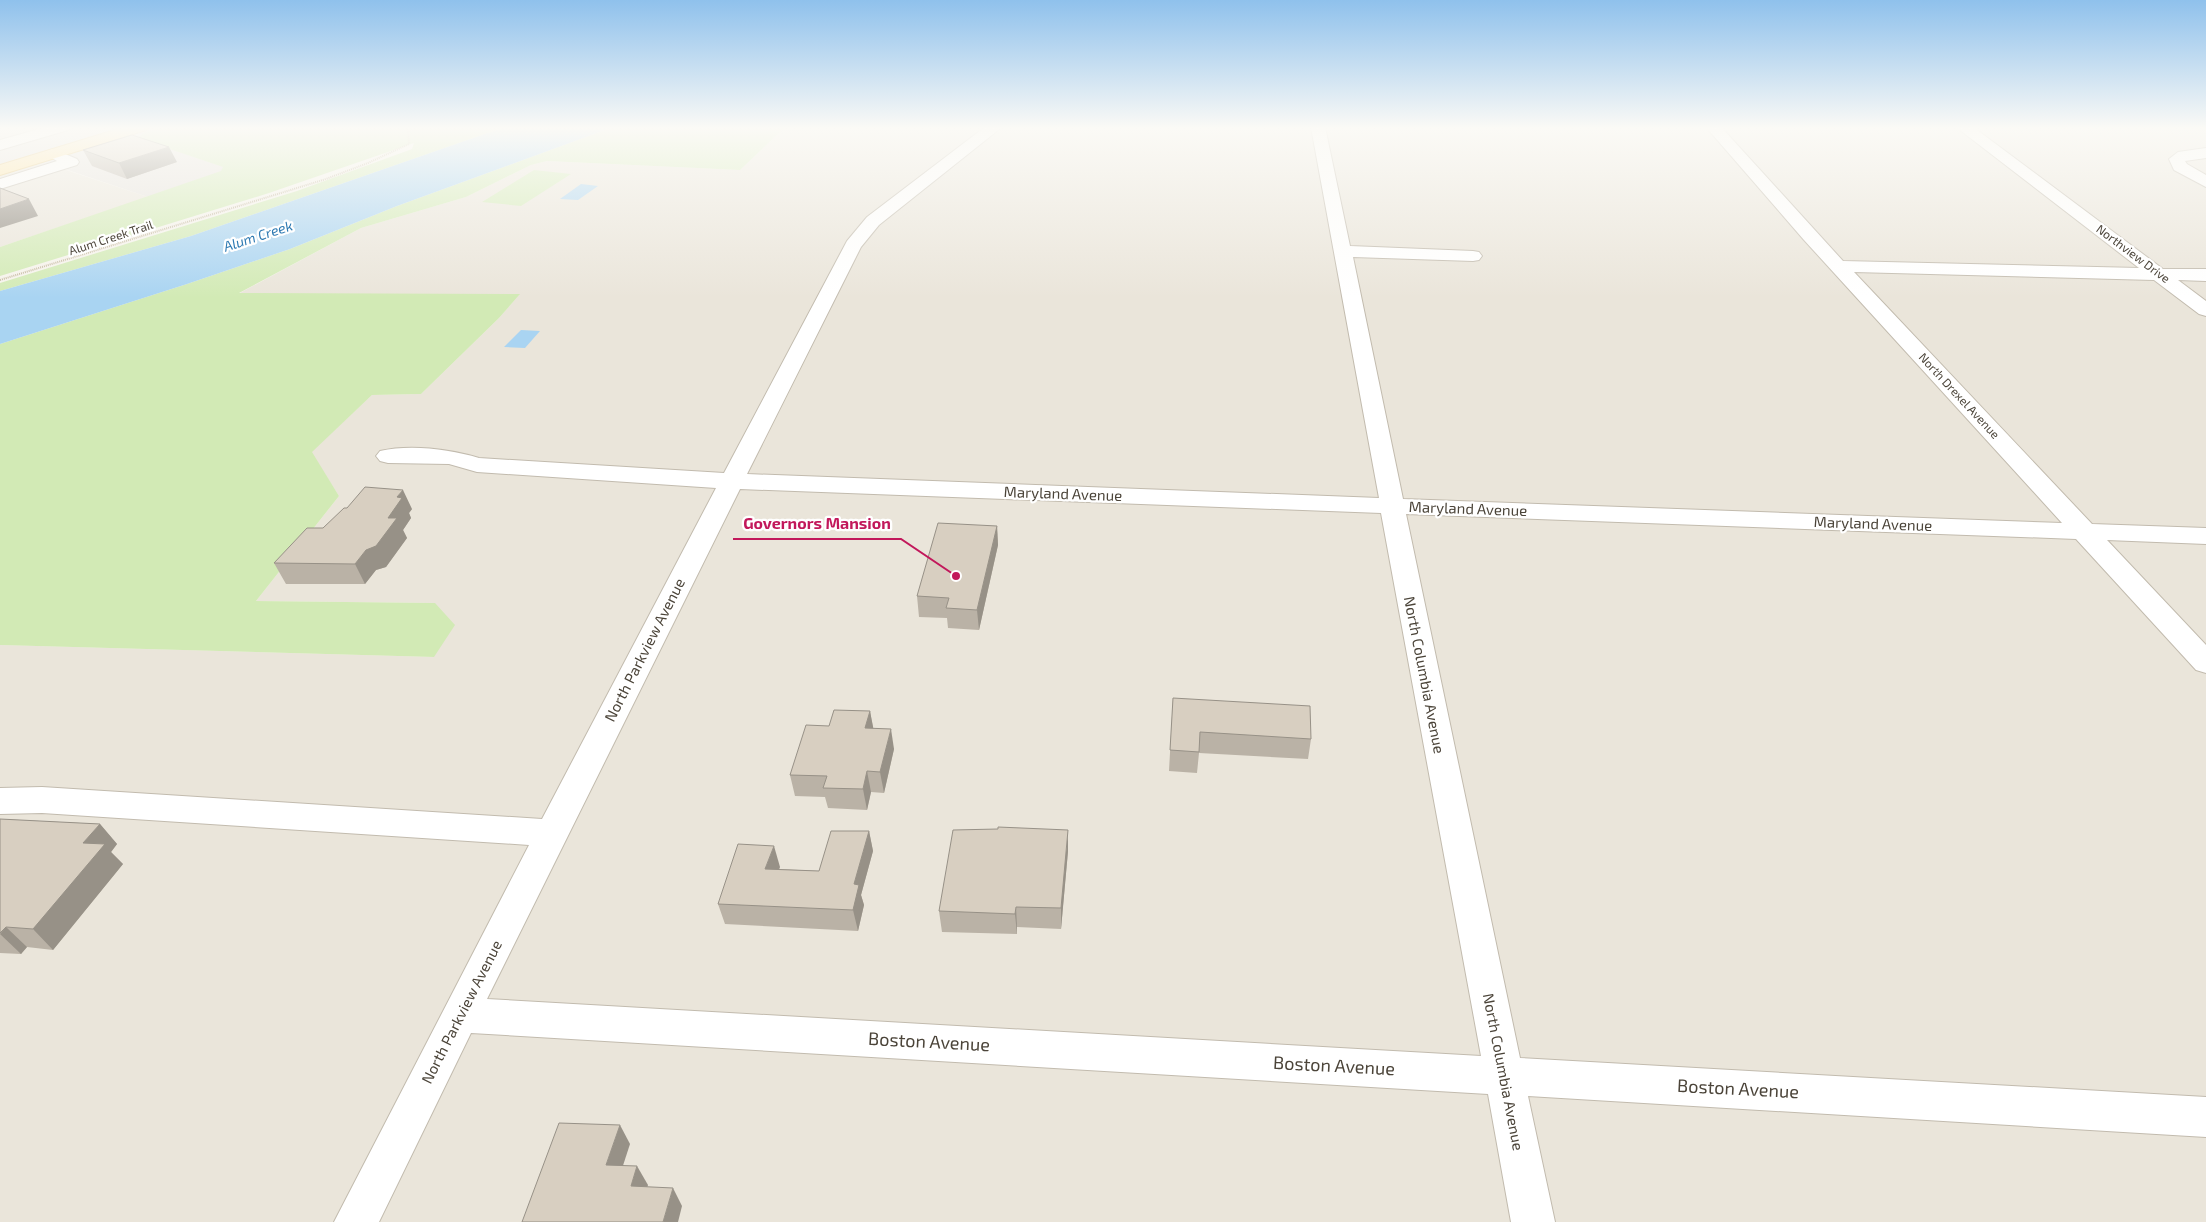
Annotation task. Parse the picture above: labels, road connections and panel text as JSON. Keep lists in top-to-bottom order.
{
  "streets": {
    "street": [
      "Northview Drive",
      "North Drexel Avenue",
      "Maryland Avenue",
      "North Parkview Avenue",
      "North Columbia Avenue",
      "Boston Avenue"
    ],
    "path": ["Alum Creek Trail"]
  },
  "crossings": [
    ["North Drexel Avenue", "Maryland Avenue"],
    ["Maryland Avenue", "North Parkview Avenue"],
    ["Maryland Avenue", "North Columbia Avenue"],
    ["North Parkview Avenue", "Boston Avenue"],
    ["North Columbia Avenue", "Boston Avenue"]
  ],
  "water": ["Alum Creek"],
  "places": ["Governors Mansion"]
}
